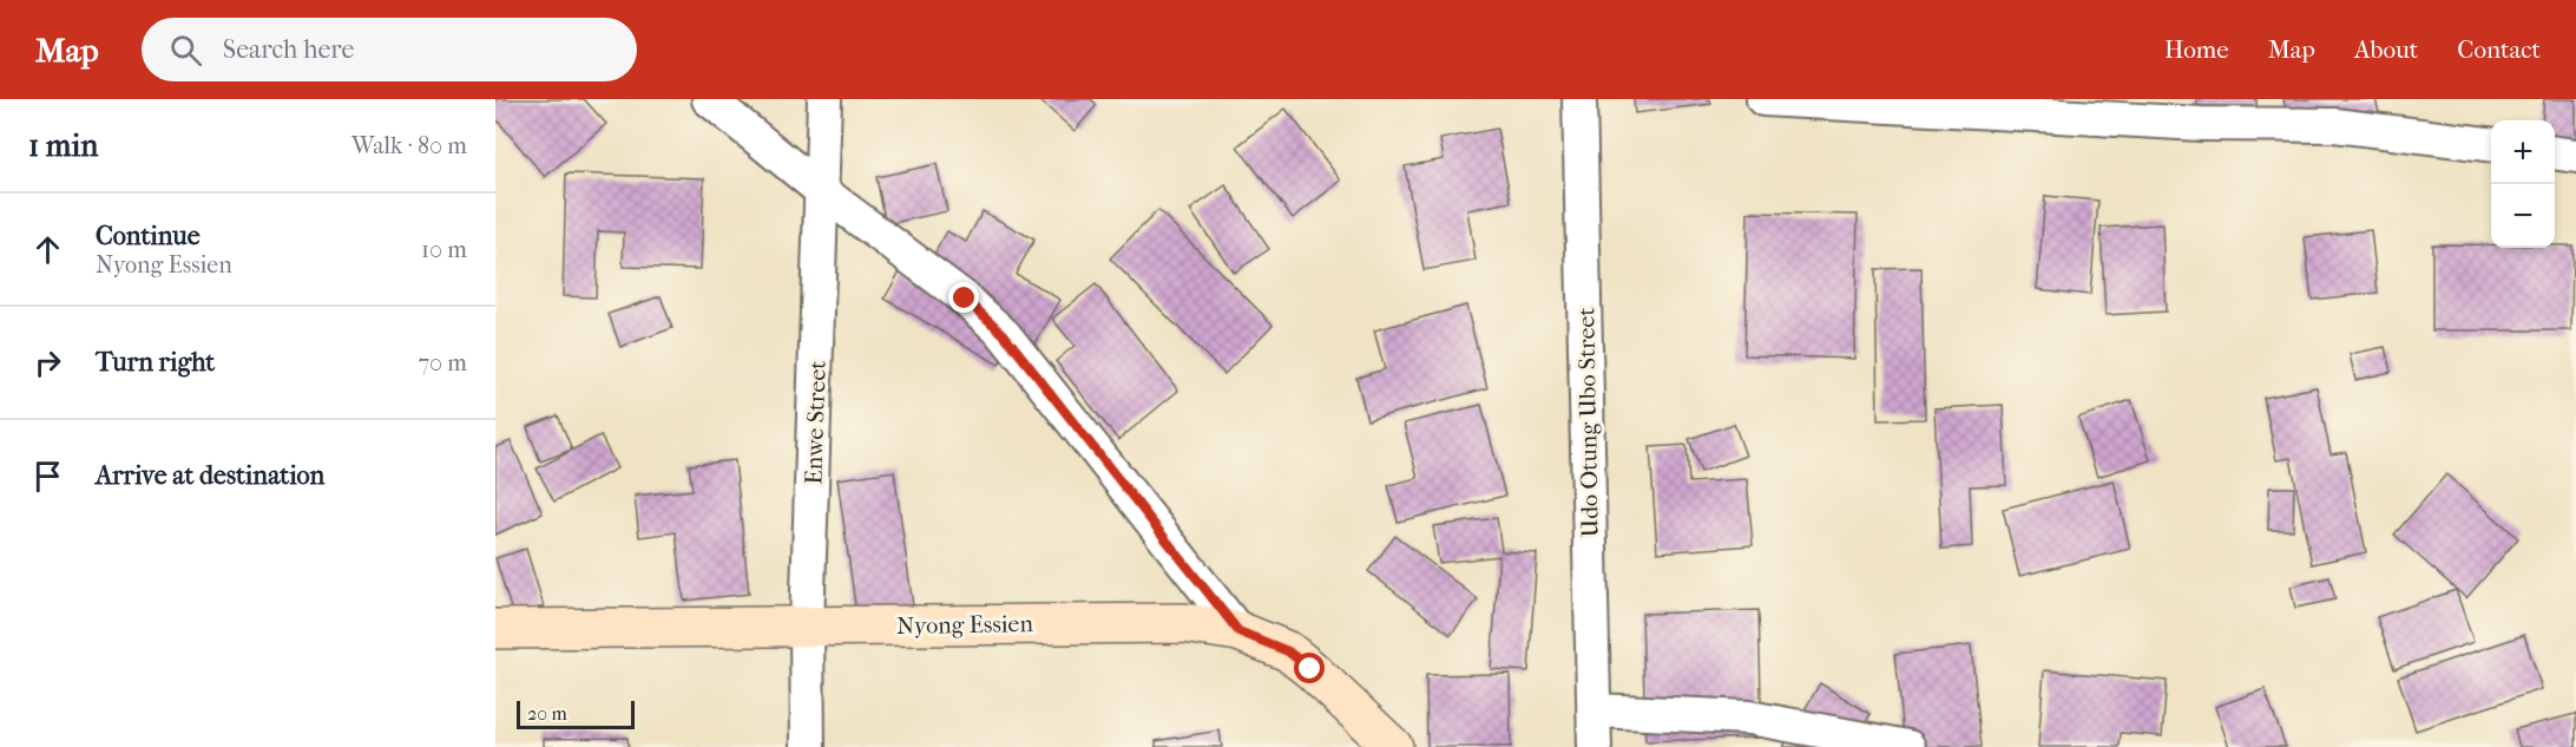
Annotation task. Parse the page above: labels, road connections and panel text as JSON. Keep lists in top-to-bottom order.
{
  "streets": {
    "street": ["Enwe Street", "Udo Otung Ubo Street", "Nyong Essien"]
  },
  "crossings": [
    ["Enwe Street", "Nyong Essien"]
  ],
  "scale_bar": "20 m",
  "page": {
    "header": "Map",
    "search": "Search here",
    "nav": [
      "Home",
      "Map",
      "About",
      "Contact"
    ],
    "heading": ["1 min", "Walk · 80 m"],
    "map_buttons": ["+", "−"],
    "list": [
      ["Continue", "Nyong Essien", "10 m"],
      ["Turn right", "70 m"],
      "Arrive at destination"
    ],
    "scale": "20 m"
  }
}
